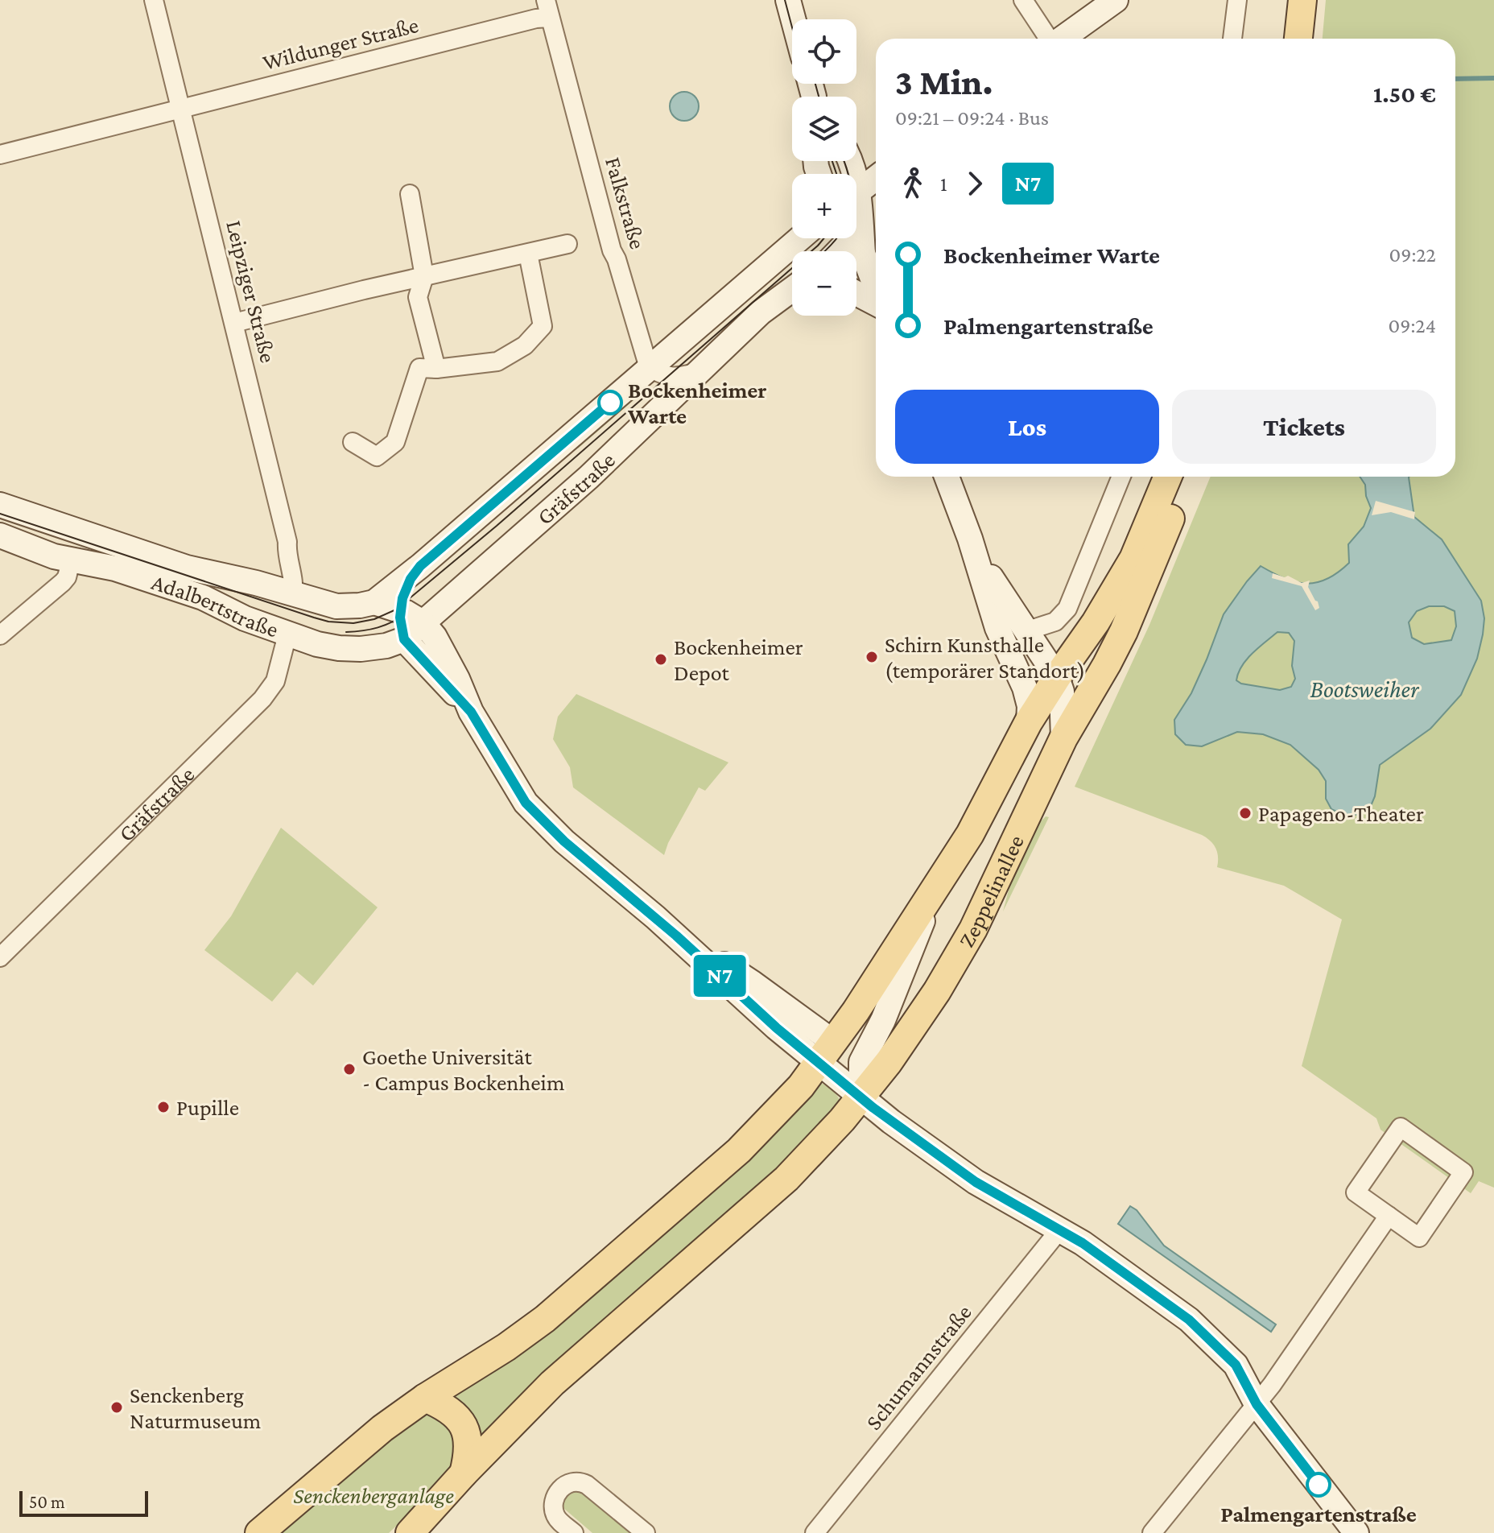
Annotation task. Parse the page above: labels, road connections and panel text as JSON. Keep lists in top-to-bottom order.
{
  "streets": {
    "main road": ["Zeppelinallee"],
    "street": [
      "Wildunger Straße",
      "Falkstraße",
      "Leipziger Straße",
      "Gräfstraße",
      "Adalbertstraße",
      "Schumannstraße"
    ]
  },
  "crossings": [
    ["Wildunger Straße", "Falkstraße"],
    ["Wildunger Straße", "Leipziger Straße"],
    ["Falkstraße", "Gräfstraße"],
    ["Leipziger Straße", "Adalbertstraße"],
    ["Gräfstraße", "Adalbertstraße"]
  ],
  "water": ["Bootsweiher"],
  "parks": ["Senckenberganlage"],
  "places": [
    "Bockenheimer Warte",
    "Schirn Kunsthalle (temporärer Standort)",
    "Bockenheimer Depot",
    "Papageno-Theater",
    "Goethe Universität - Campus Bockenheim",
    "Pupille",
    "Senckenberg Naturmuseum",
    "Palmengartenstraße"
  ],
  "lines": ["bus line N7"],
  "scale_bar": "50 m",
  "page": {
    "on_map": "N7",
    "map_buttons": ["+", "−"],
    "heading": ["3 Min.", "09:21 – 09:24 · Bus", "1.50 €"],
    "legs": ["1", "N7"],
    "list": [
      {
        "name": "Bockenheimer Warte",
        "value": "09:22"
      },
      {
        "name": "Palmengartenstraße",
        "value": "09:24"
      }
    ],
    "buttons": ["Los", "Tickets"],
    "scale": "50 m"
  }
}
